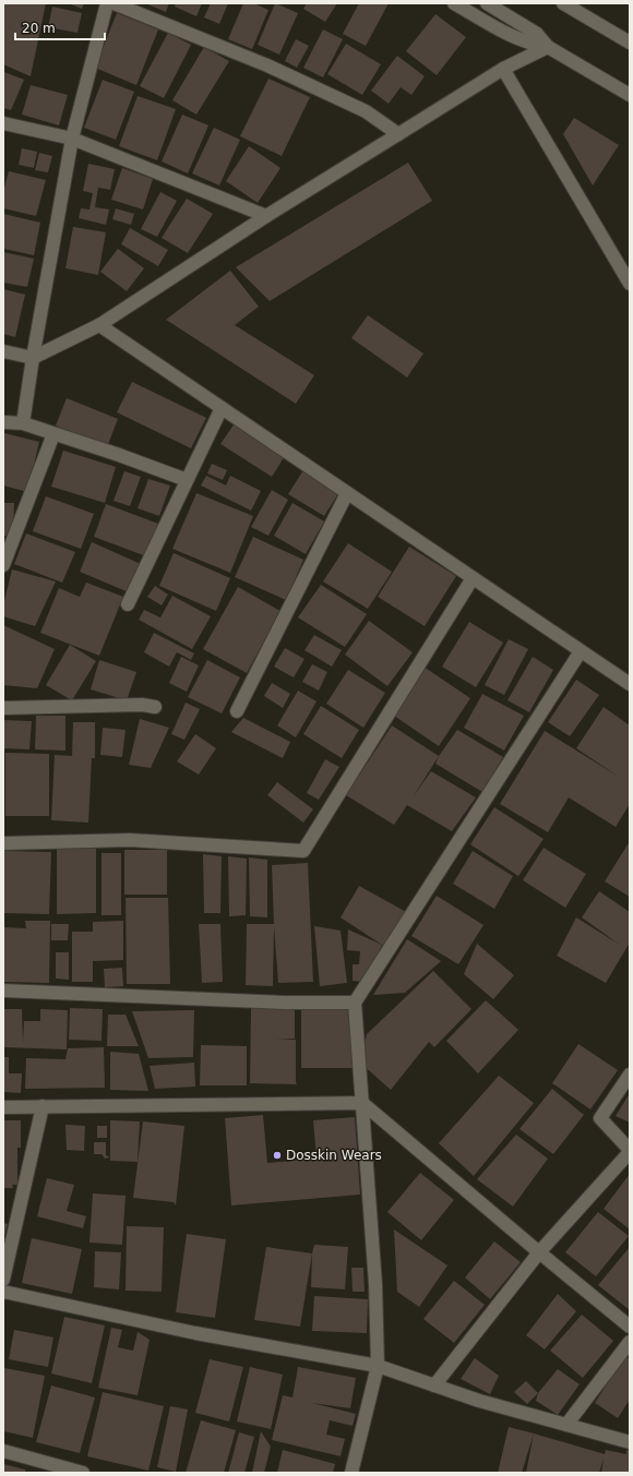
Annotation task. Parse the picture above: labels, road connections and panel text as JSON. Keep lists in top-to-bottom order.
{
  "places": ["Dosskin Wears"],
  "scale_bar": "20 m"
}
